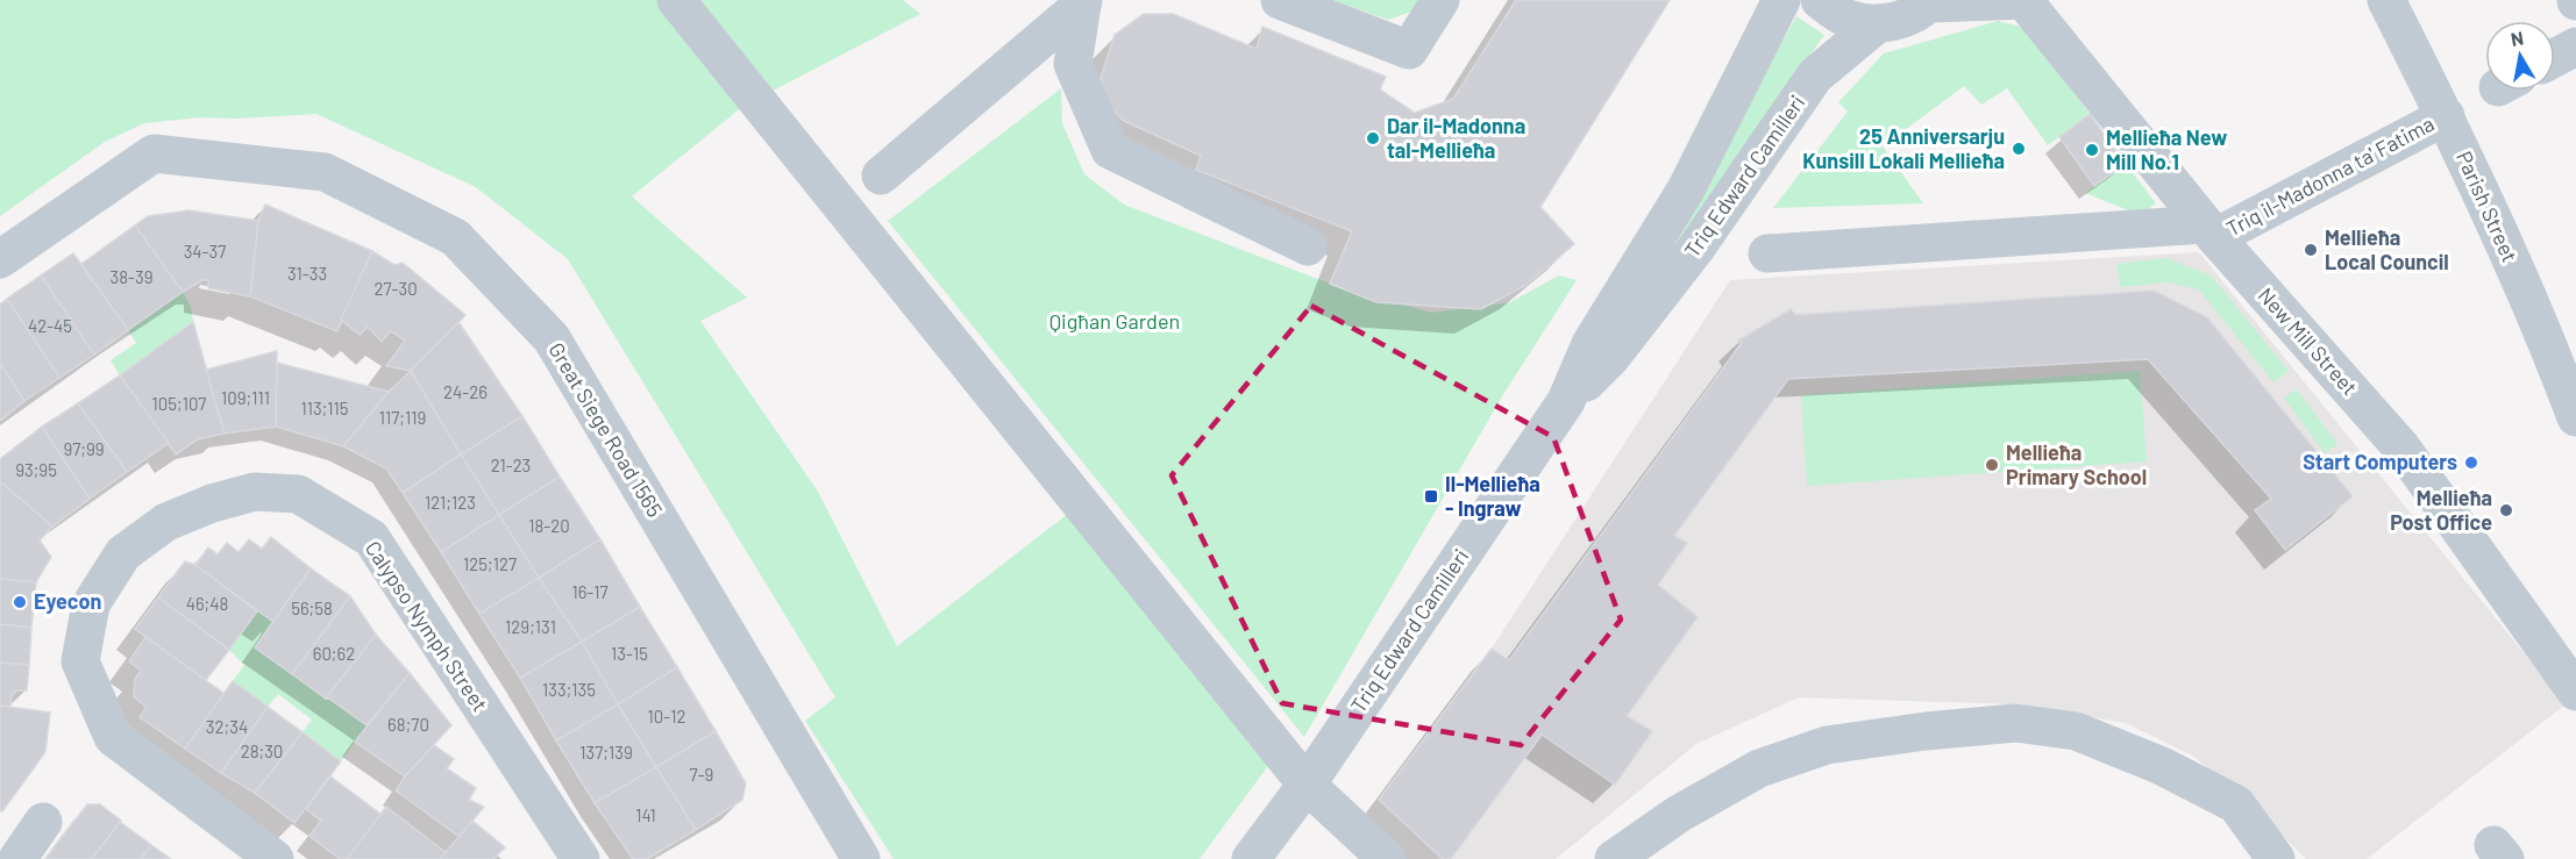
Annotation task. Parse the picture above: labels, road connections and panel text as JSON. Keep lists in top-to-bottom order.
{
  "streets": {
    "street": [
      "Triq Edward Camilleri",
      "Triq il-Madonna ta' Fatima",
      "Parish Street",
      "New Mill Street",
      "Great Siege Road 1565",
      "Calypso Nymph Street"
    ]
  },
  "crossings": [
    ["Triq il-Madonna ta' Fatima", "Parish Street"],
    ["Triq il-Madonna ta' Fatima", "New Mill Street"]
  ],
  "parks": ["Qigħan Garden"],
  "places": {
    "other": [
      "Dar il-Madonna tal-Mellieħa",
      "25 Anniversarju Kunsill Lokali Mellieħa",
      "Mellieħa New Mill No.1",
      "Mellieħa Local Council",
      "Start Computers",
      "Mellieħa Primary School",
      "Mellieħa Post Office",
      "Eyecon"
    ],
    "transit": ["Il-Mellieħa - Ingraw"]
  },
  "house_numbers": [
    "34-37",
    "31-33",
    "38-39",
    "27-30",
    "42-45",
    "24-26",
    "109;111",
    "105;107",
    "113;115",
    "117;119",
    "97;99",
    "21-23",
    "93;95",
    "121;123",
    "18-20",
    "125;127",
    "16-17",
    "46;48",
    "56;58",
    "129;131",
    "60;62",
    "13-15",
    "133;135",
    "10-12",
    "68;70",
    "32;34",
    "28;30",
    "137;139",
    "7-9",
    "141"
  ],
  "north": "top"
}
